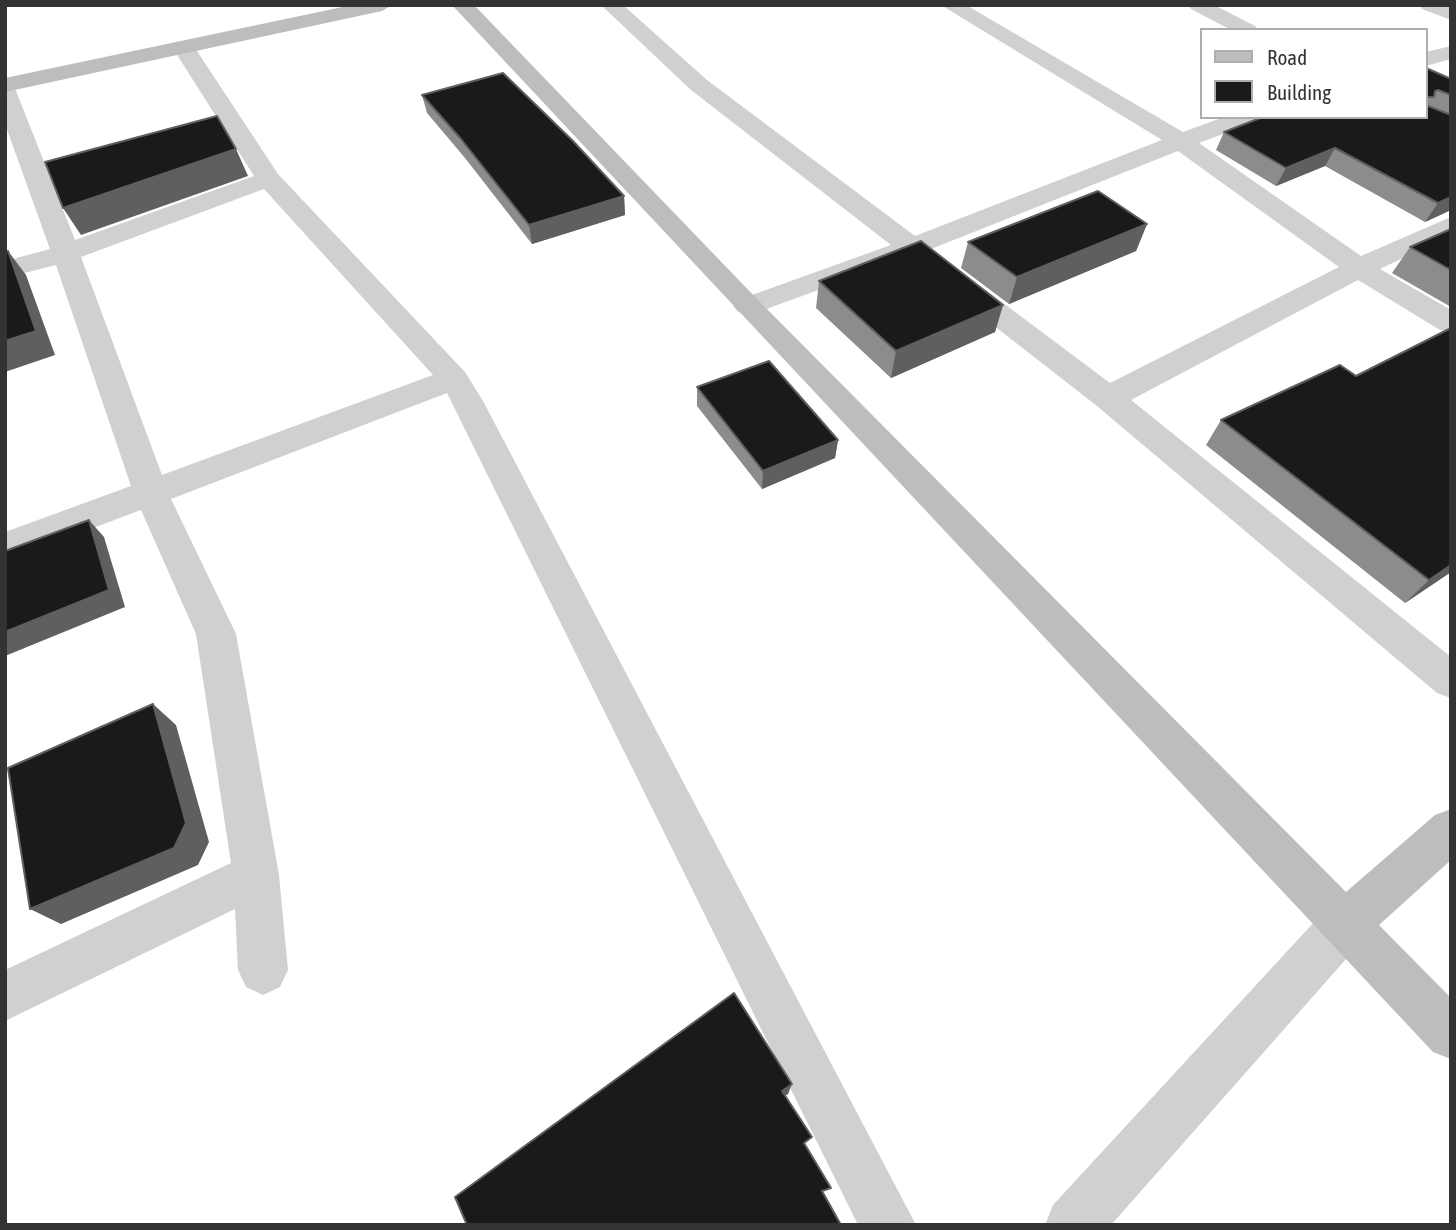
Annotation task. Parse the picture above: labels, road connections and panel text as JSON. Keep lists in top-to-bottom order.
{
  "legend": ["Road", "Building"]
}
